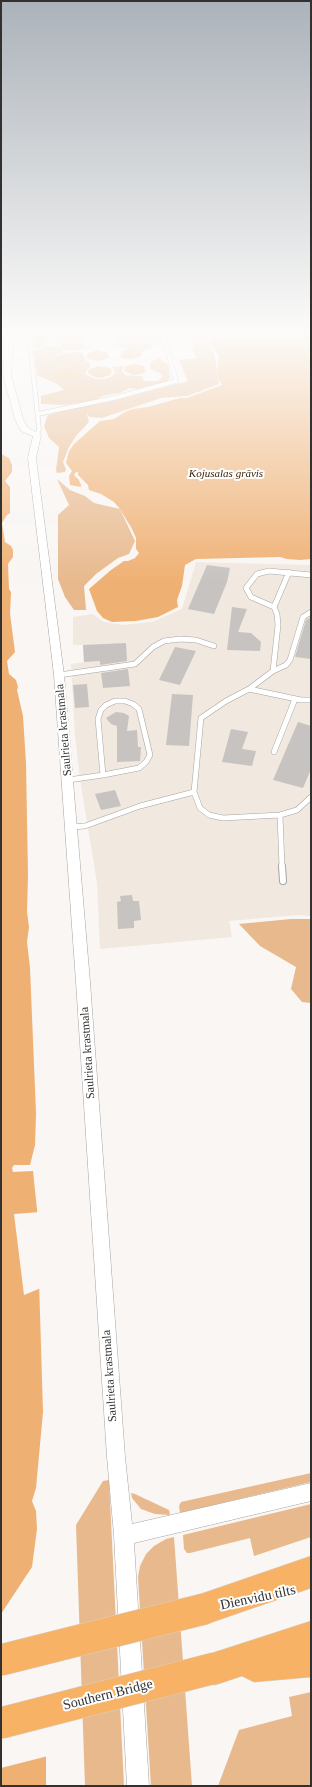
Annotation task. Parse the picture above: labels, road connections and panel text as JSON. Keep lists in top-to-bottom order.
{
  "streets": {
    "highway": ["Dienvidu tilts", "Southern Bridge"],
    "street": ["Saulrieta krastmala"]
  },
  "water": ["Kojusalas grāvis"]
}
